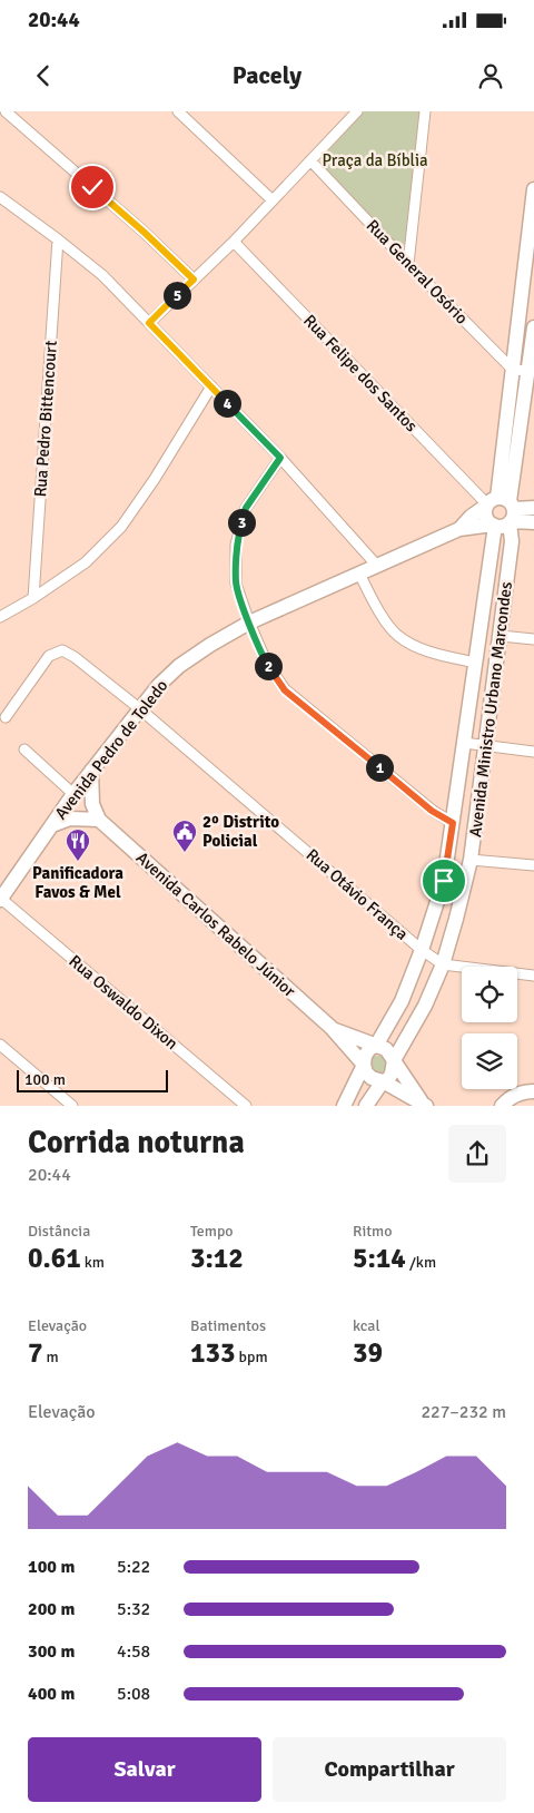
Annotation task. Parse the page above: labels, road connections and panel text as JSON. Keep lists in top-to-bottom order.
{
  "streets": {
    "street": [
      "Rua General Osório",
      "Rua Felipe dos Santos",
      "Rua Pedro Bittencourt",
      "Avenida Ministro Urbano Marcondes",
      "Avenida Pedro de Toledo",
      "Rua Otávio França",
      "Avenida Carlos Rabelo Júnior",
      "Rua Oswaldo Dixon"
    ]
  },
  "crossings": [
    ["Rua General Osório", "Avenida Ministro Urbano Marcondes"],
    ["Rua Felipe dos Santos", "Avenida Ministro Urbano Marcondes"],
    ["Avenida Ministro Urbano Marcondes", "Rua Otávio França"],
    ["Avenida Ministro Urbano Marcondes", "Avenida Carlos Rabelo Júnior"],
    ["Avenida Pedro de Toledo", "Rua Otávio França"],
    ["Avenida Pedro de Toledo", "Avenida Carlos Rabelo Júnior"],
    ["Avenida Pedro de Toledo", "Rua Oswaldo Dixon"]
  ],
  "parks": ["Praça da Bíblia"],
  "places": {
    "public building": ["2º Distrito Policial"],
    "restaurant": ["Panificadora Favos & Mel"]
  },
  "scale_bar": "100 m",
  "page": {
    "status": "20:44",
    "header": "Pacely",
    "pins": [
      "5",
      "4",
      "3",
      "2",
      "1"
    ],
    "scale": "100 m",
    "heading": ["Corrida noturna", "20:44"],
    "stats": [
      ["Distância", "0.61 km"],
      ["Tempo", "3:12"],
      ["Ritmo", "5:14 /km"],
      ["Elevação", "7 m"],
      ["Batimentos", "133 bpm"],
      ["kcal", "39"]
    ],
    "chart": ["Elevação", "227–232 m"],
    "list": [
      {
        "name": "100 m",
        "note": "5:22"
      },
      {
        "name": "200 m",
        "note": "5:32"
      },
      {
        "name": "300 m",
        "note": "4:58"
      },
      {
        "name": "400 m",
        "note": "5:08"
      }
    ],
    "buttons": ["Salvar", "Compartilhar"]
  }
}
